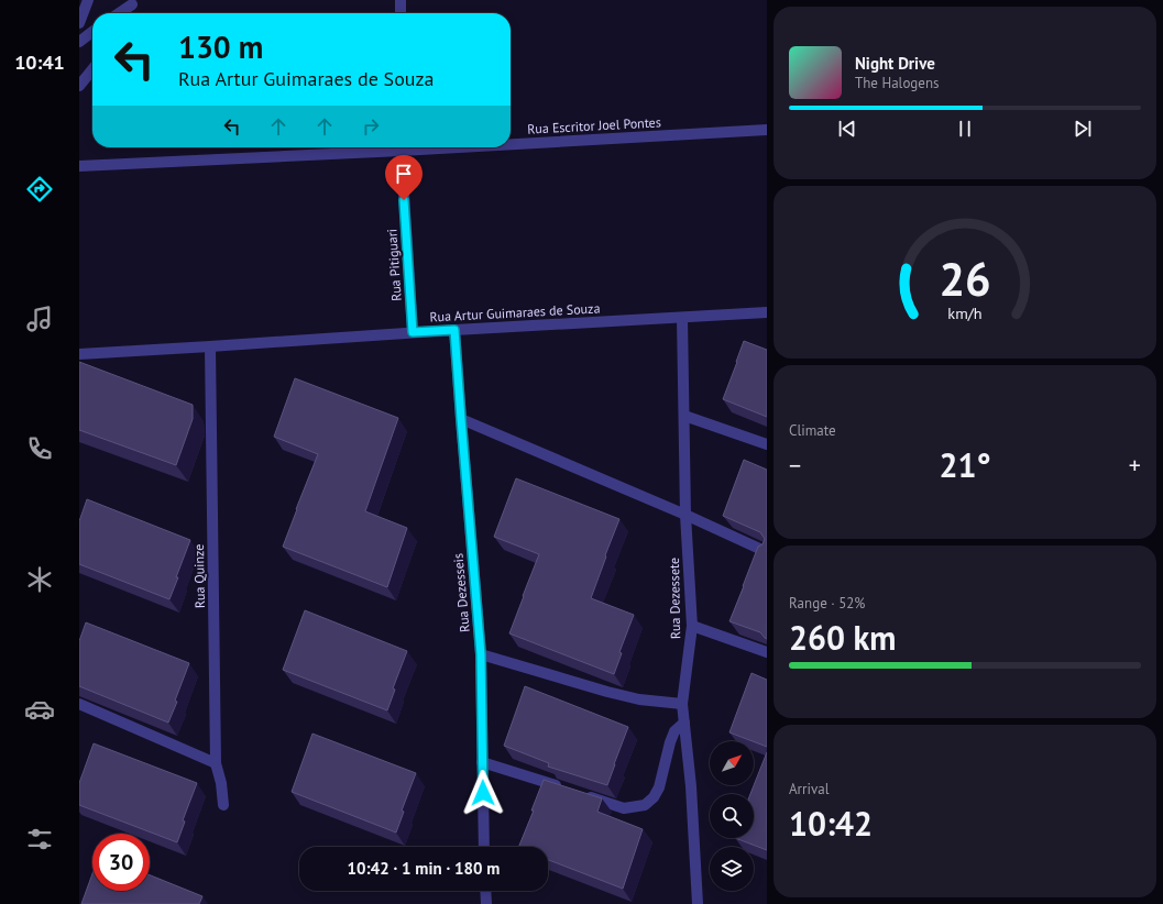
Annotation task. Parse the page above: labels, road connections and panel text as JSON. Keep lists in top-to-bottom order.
{
  "streets": {
    "street": [
      "Rua Escritor Joel Pontes",
      "Rua Pitiguari",
      "Rua Artur Guimaraes de Souza",
      "Rua Quinze",
      "Rua Dezesseis",
      "Rua Dezessete"
    ]
  },
  "crossings": [
    ["Rua Pitiguari", "Rua Artur Guimaraes de Souza"],
    ["Rua Artur Guimaraes de Souza", "Rua Quinze"],
    ["Rua Artur Guimaraes de Souza", "Rua Dezesseis"],
    ["Rua Artur Guimaraes de Souza", "Rua Dezessete"]
  ],
  "north": "top right",
  "page": {
    "tabs": "10:41",
    "turn": ["130 m", "Rua Artur Guimaraes de Souza"],
    "song": ["Night Drive", "The Halogens"],
    "tile": [
      "Climate",
      ["Range · 52%", "260 km"],
      ["Arrival", "10:42"]
    ],
    "heat": ["−", "21°", "+"],
    "limit": "30",
    "trip": "10:42 · 1 min · 180 m",
    "gauge": ["26", "km/h"]
  }
}
